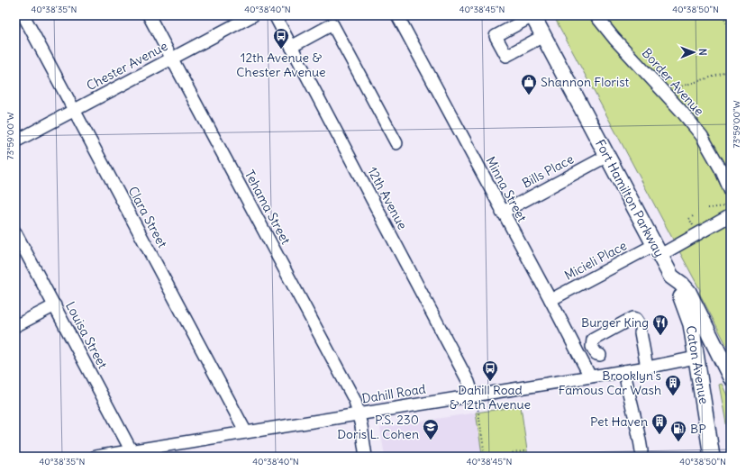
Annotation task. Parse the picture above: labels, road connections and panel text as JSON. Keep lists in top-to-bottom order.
{
  "streets": {
    "main road": ["Fort Hamilton Parkway", "Caton Avenue"],
    "street": [
      "Chester Avenue",
      "Border Avenue",
      "Bills Place",
      "Minna Street",
      "12th Avenue",
      "Tehama Street",
      "Clara Street",
      "Micieli Place",
      "Louisa Street",
      "Dahill Road"
    ]
  },
  "crossings": [
    ["Chester Avenue", "Tehama Street"],
    ["Chester Avenue", "Clara Street"],
    ["Bills Place", "Minna Street"],
    ["Bills Place", "Fort Hamilton Parkway"],
    ["Minna Street", "Micieli Place"],
    ["Minna Street", "Dahill Road"],
    ["12th Avenue", "Dahill Road"],
    ["Fort Hamilton Parkway", "Micieli Place"],
    ["Fort Hamilton Parkway", "Caton Avenue"],
    ["Tehama Street", "Dahill Road"],
    ["Clara Street", "Dahill Road"],
    ["Louisa Street", "Dahill Road"],
    ["Caton Avenue", "Dahill Road"]
  ],
  "places": {
    "bus stop": ["12th Avenue & Chester Avenue", "Dahill Road & 12th Avenue"],
    "shop": ["Shannon Florist"],
    "restaurant": ["Burger King"],
    "building": ["Brooklyn's Famous Car Wash", "Pet Haven"],
    "school or university": ["P.S. 230 Doris L. Cohen"],
    "fuel station": ["BP"]
  },
  "north": "right",
  "coordinates": [
    "40°38'35\"N",
    "40°38'40\"N",
    "40°38'45\"N",
    "40°38'50\"N",
    "73°59'00\"W"
  ]
}
